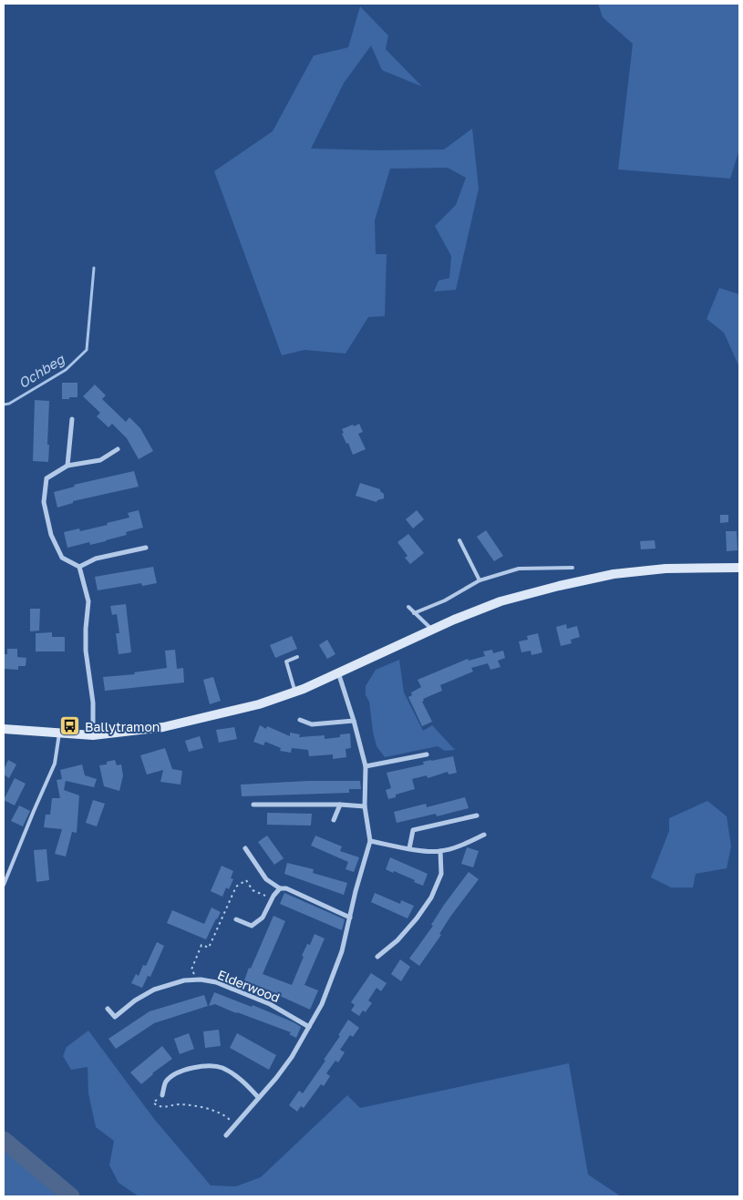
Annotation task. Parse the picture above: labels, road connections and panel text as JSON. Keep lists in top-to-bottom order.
{
  "streets": {
    "street": ["Elderwood"]
  },
  "water": ["Ochbeg"],
  "places": {
    "bus stop": ["Ballytramon"]
  }
}
